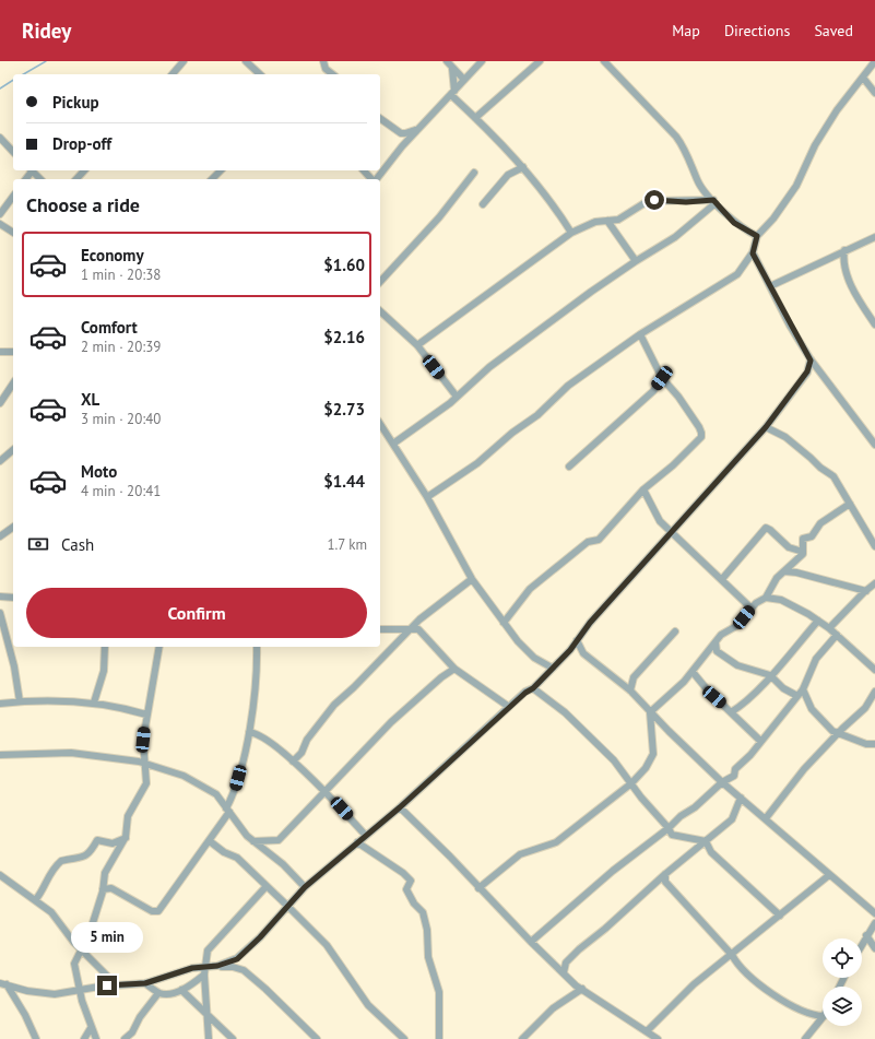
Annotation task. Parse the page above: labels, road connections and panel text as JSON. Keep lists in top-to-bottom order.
{
  "page": {
    "header": "Ridey",
    "nav": ["Map", "Directions", "Saved"],
    "banner": ["Pickup", "Drop-off"],
    "heading": "Choose a ride",
    "list": [
      {
        "name": "Economy",
        "note": "1 min · 20:38",
        "value": "$1.60"
      },
      {
        "name": "Comfort",
        "note": "2 min · 20:39",
        "value": "$2.16"
      },
      {
        "name": "XL",
        "note": "3 min · 20:40",
        "value": "$2.73"
      },
      {
        "name": "Moto",
        "note": "4 min · 20:41",
        "value": "$1.44"
      }
    ],
    "pay": ["Cash", "1.7 km"],
    "buttons": "Confirm",
    "bubble": "5 min"
  }
}
